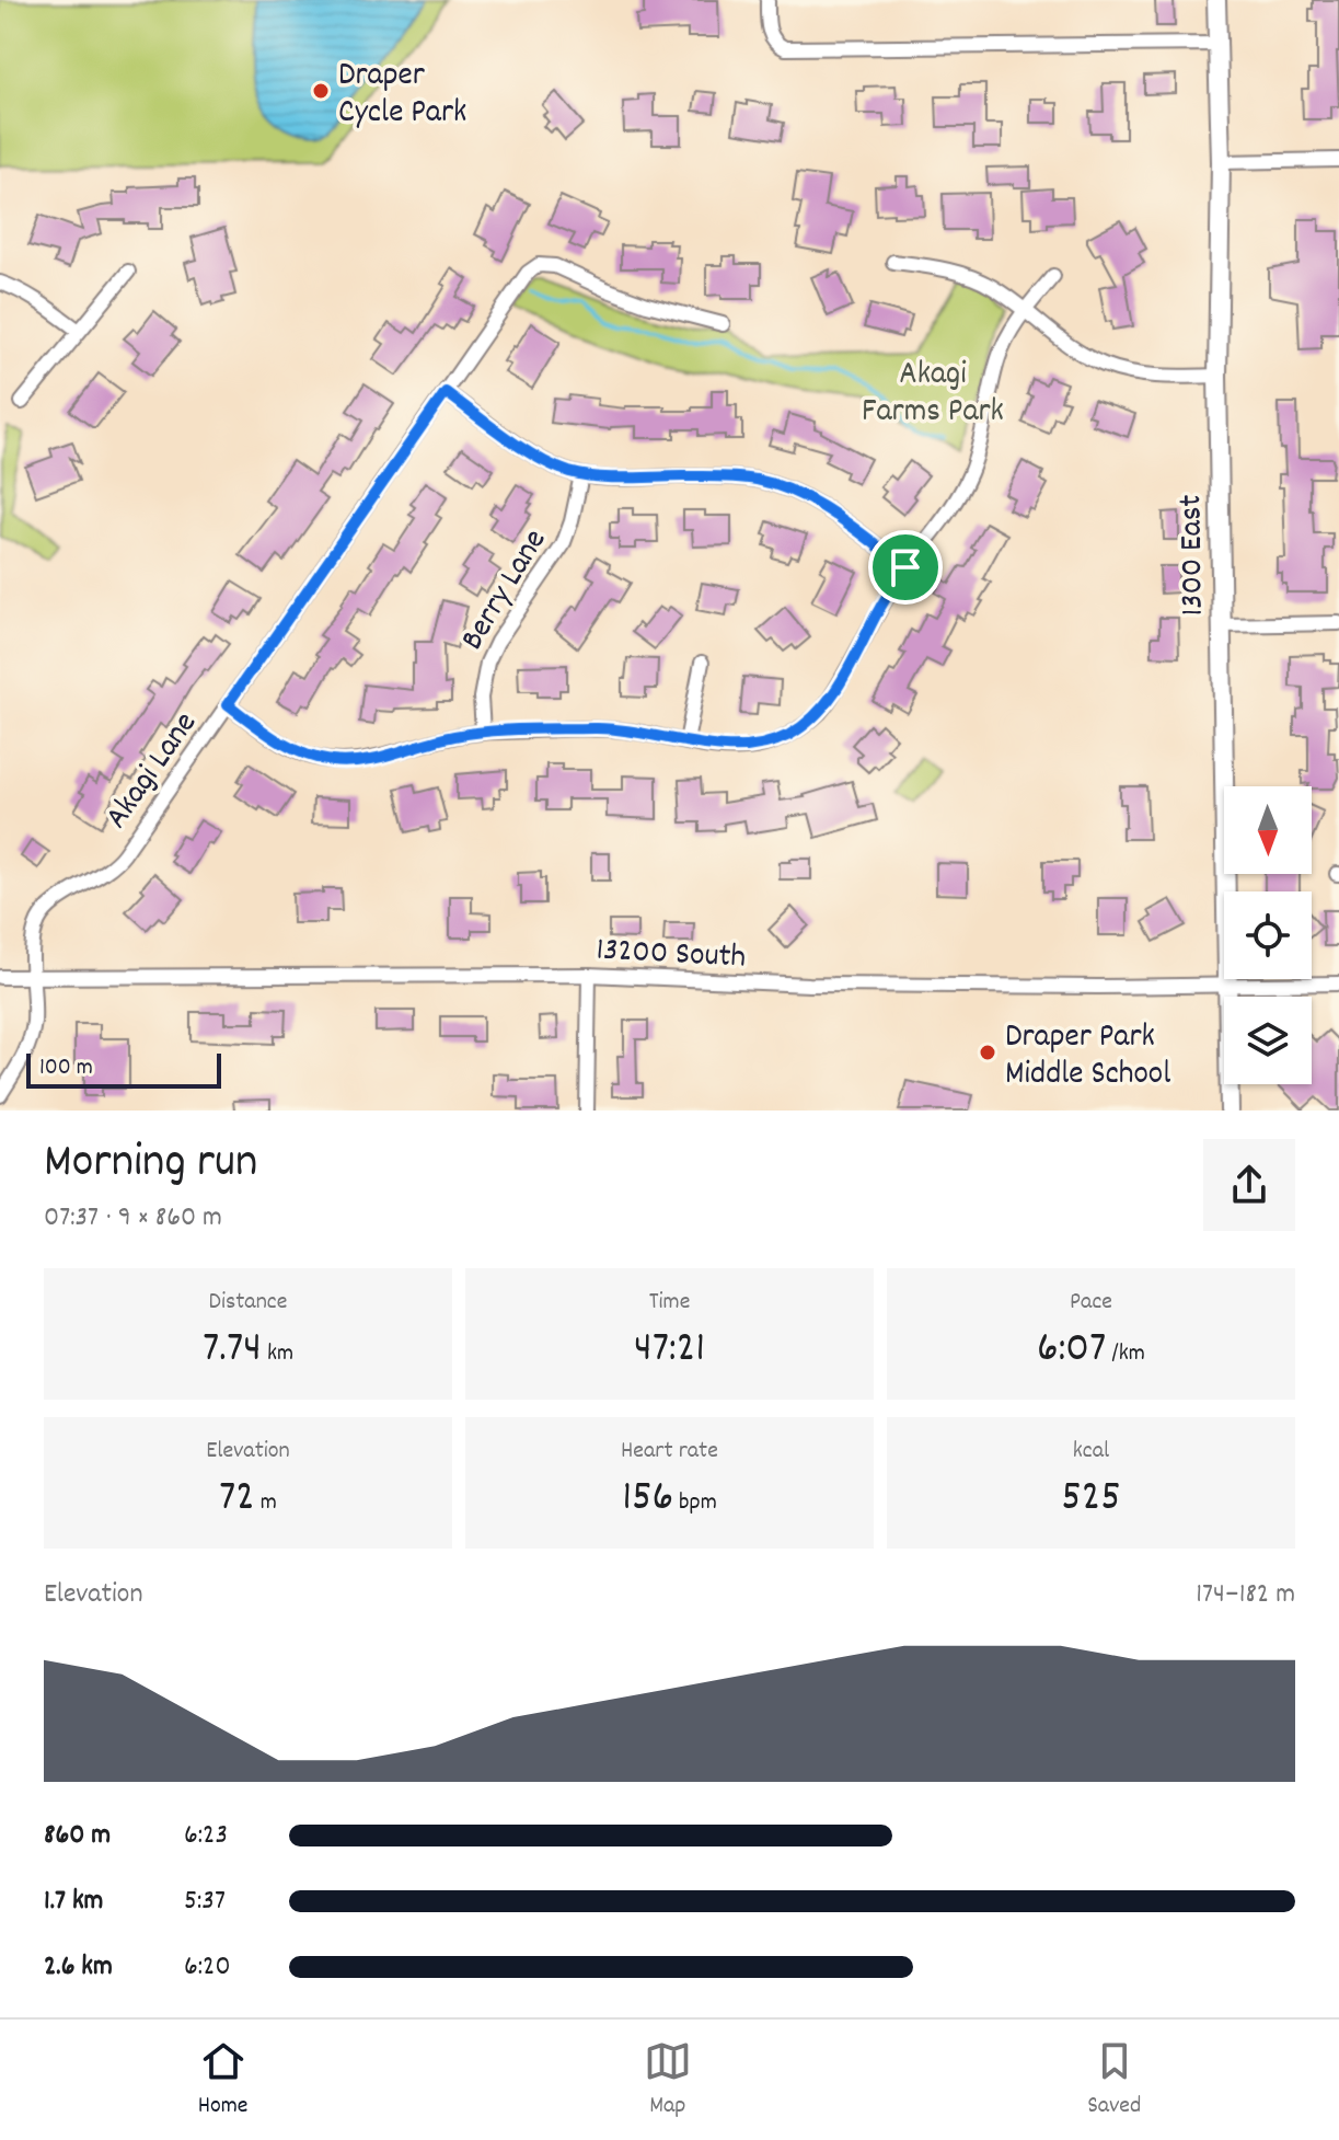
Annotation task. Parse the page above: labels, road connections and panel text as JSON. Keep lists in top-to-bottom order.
{
  "streets": {
    "main road": ["1300 East"],
    "street": ["Berry Lane", "Akagi Lane", "13200 South"]
  },
  "crossings": [
    ["1300 East", "13200 South"],
    ["Akagi Lane", "13200 South"]
  ],
  "parks": ["Akagi Farms Park"],
  "places": ["Draper Cycle Park", "Draper Park Middle School"],
  "scale_bar": "100 m",
  "north": "bottom",
  "page": {
    "scale": "100 m",
    "heading": ["Morning run", "07:37 · 9 × 860 m"],
    "stats": [
      ["Distance", "7.74 km"],
      ["Time", "47:21"],
      ["Pace", "6:07 /km"],
      ["Elevation", "72 m"],
      ["Heart rate", "156 bpm"],
      ["kcal", "525"]
    ],
    "chart": ["Elevation", "174–182 m"],
    "list": [
      {
        "name": "860 m",
        "note": "6:23"
      },
      {
        "name": "1.7 km",
        "note": "5:37"
      },
      {
        "name": "2.6 km",
        "note": "6:20"
      }
    ],
    "tabs": ["Home", "Map", "Saved"]
  }
}
